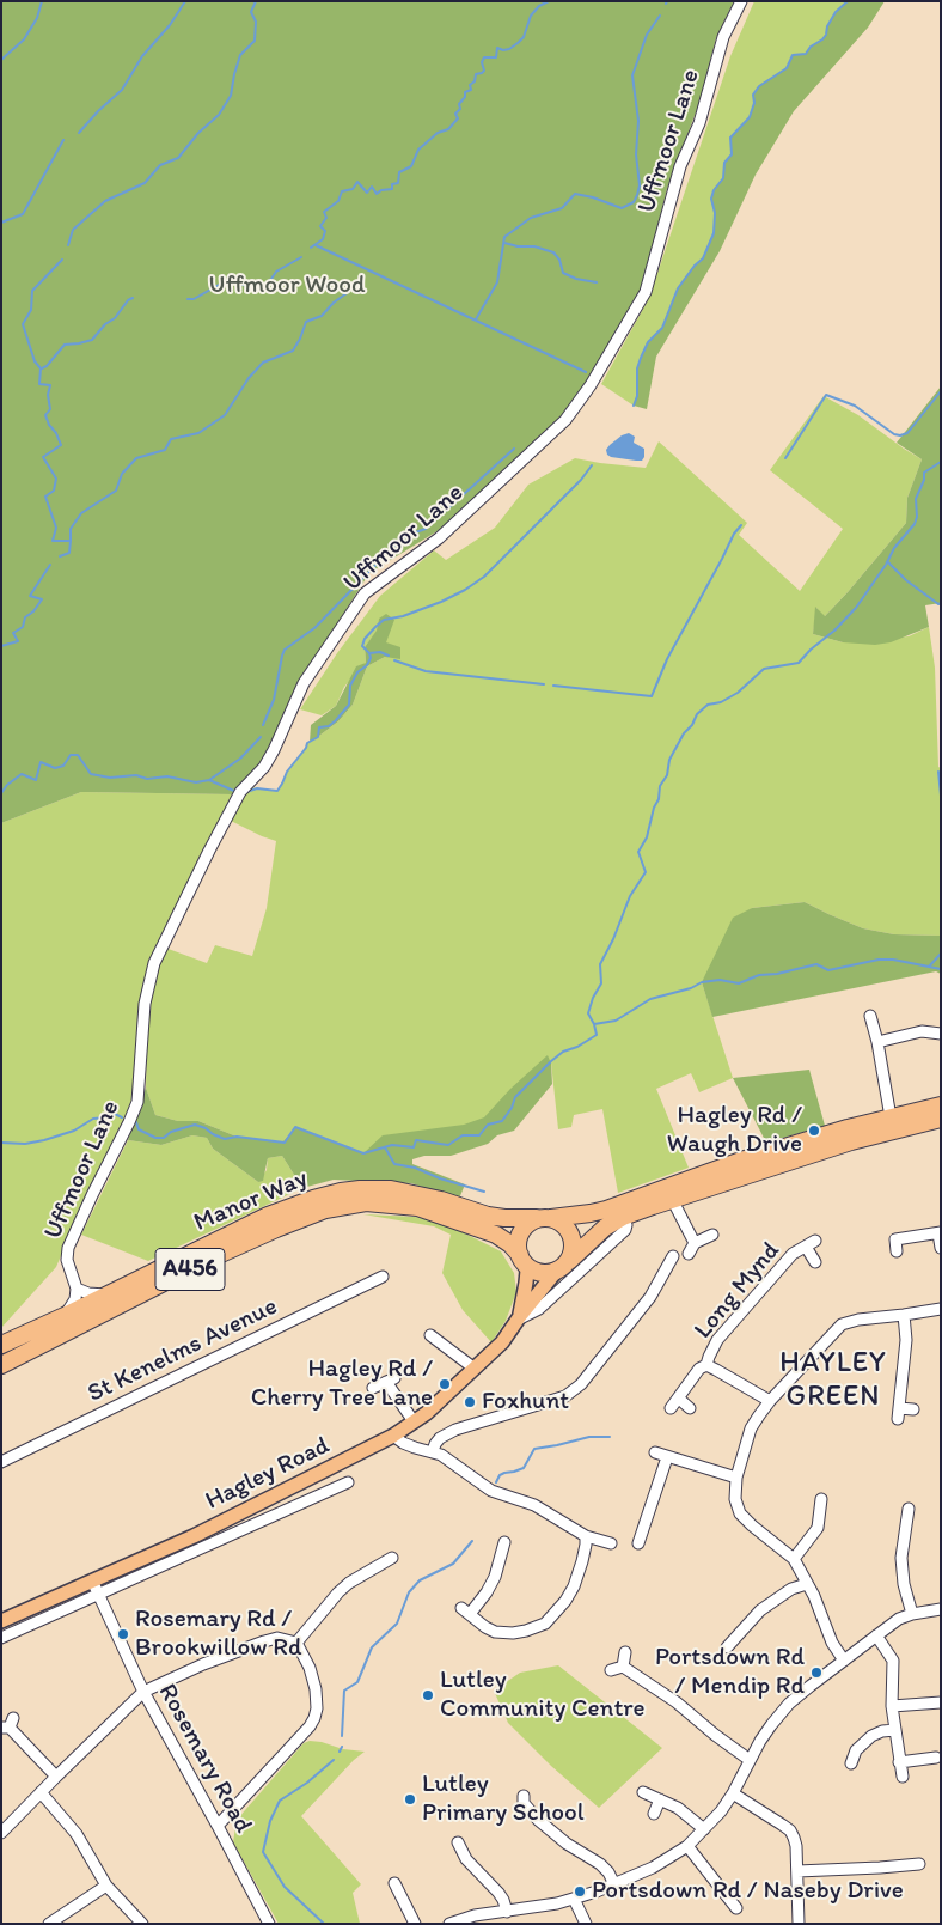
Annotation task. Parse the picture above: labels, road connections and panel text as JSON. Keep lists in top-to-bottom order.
{
  "streets": {
    "highway": ["Manor Way", "A456"],
    "main road": ["Hagley Road"],
    "street": [
      "Uffmoor Lane",
      "Long Mynd",
      "St Kenelms Avenue",
      "Rosemary Road"
    ]
  },
  "crossings": [
    ["Manor Way", "A456"],
    ["Manor Way", "Hagley Road"],
    ["A456", "Hagley Road"],
    ["Hagley Road", "Rosemary Road"]
  ],
  "districts": ["HAYLEY GREEN"],
  "parks": ["Uffmoor Wood"],
  "places": [
    "Hagley Rd / Waugh Drive",
    "Hagley Rd / Cherry Tree Lane",
    "Foxhunt",
    "Rosemary Rd / Brookwillow Rd",
    "Portsdown Rd / Mendip Rd",
    "Lutley Community Centre",
    "Lutley Primary School",
    "Portsdown Rd / Naseby Drive"
  ]
}
